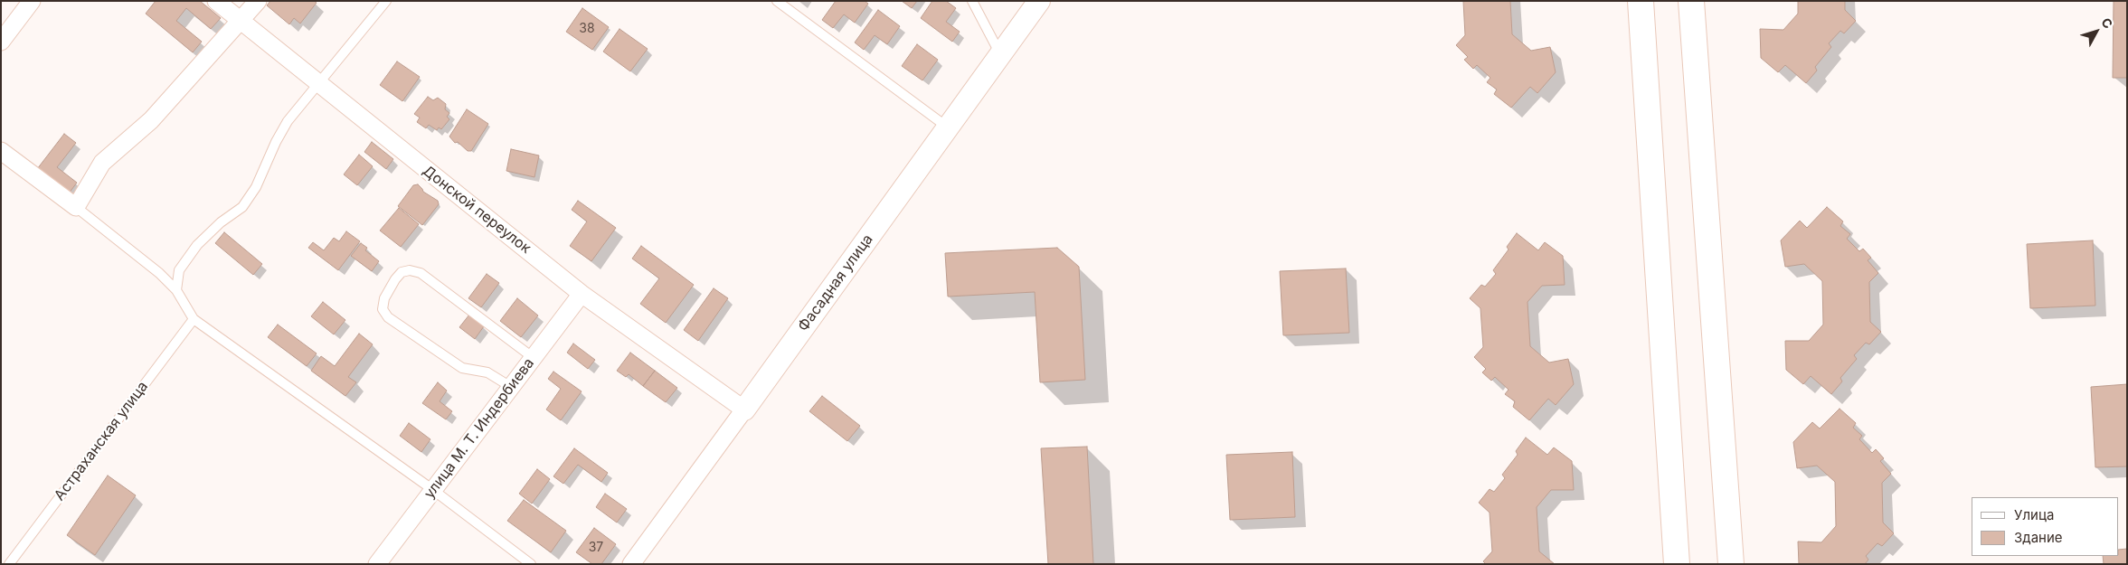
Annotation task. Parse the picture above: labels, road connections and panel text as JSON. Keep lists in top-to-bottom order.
{
  "streets": {
    "street": ["Донской переулок", "Фасадная улица", "улица М. Т. Индербиева"],
    "lane": ["Астраханская улица"]
  },
  "crossings": [
    ["Донской переулок", "Фасадная улица"],
    ["Донской переулок", "улица М. Т. Индербиева"]
  ],
  "house_numbers": ["38", "37"],
  "legend": ["Улица", "Здание"],
  "north": "top right"
}
